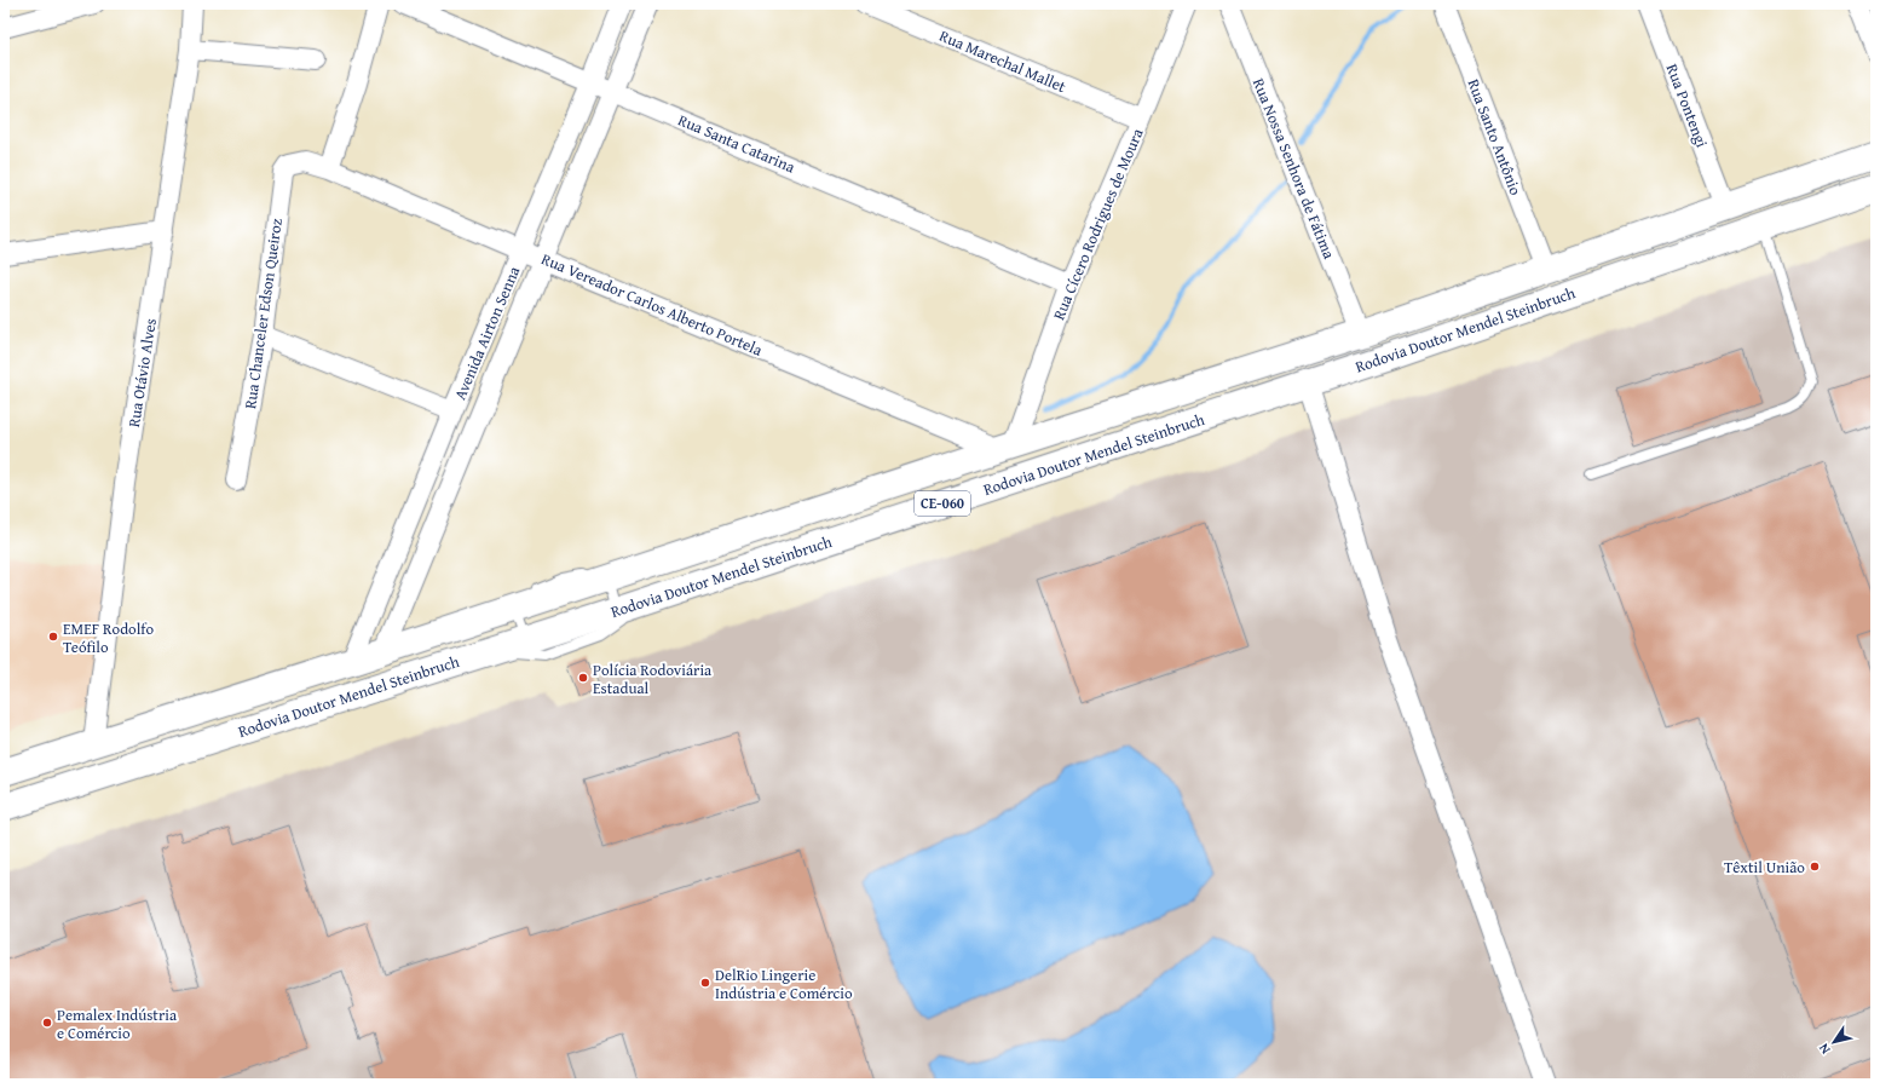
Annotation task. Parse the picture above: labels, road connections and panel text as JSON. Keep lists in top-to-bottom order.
{
  "streets": {
    "highway": ["Rodovia Doutor Mendel Steinbruch", "CE-060"],
    "street": [
      "Rua Marechal Mallet",
      "Rua Pontengi",
      "Rua Santo Antônio",
      "Rua Santa Catarina",
      "Rua Nossa Senhora de Fátima",
      "Rua Cícero Rodrigues de Moura",
      "Rua Vereador Carlos Alberto Portela",
      "Rua Chanceler Edson Queiroz",
      "Avenida Airton Senna",
      "Rua Otávio Alves"
    ]
  },
  "crossings": [
    ["Rua Marechal Mallet", "Rua Cícero Rodrigues de Moura"],
    ["Rua Pontengi", "Rodovia Doutor Mendel Steinbruch"],
    ["Rua Santo Antônio", "Rodovia Doutor Mendel Steinbruch"],
    ["Rua Santa Catarina", "Rua Cícero Rodrigues de Moura"],
    ["Rua Santa Catarina", "Avenida Airton Senna"],
    ["Rua Nossa Senhora de Fátima", "Rodovia Doutor Mendel Steinbruch"],
    ["Rua Cícero Rodrigues de Moura", "Rua Vereador Carlos Alberto Portela"],
    ["Rua Cícero Rodrigues de Moura", "Rodovia Doutor Mendel Steinbruch"],
    ["Rua Vereador Carlos Alberto Portela", "Rua Chanceler Edson Queiroz"],
    ["Rua Vereador Carlos Alberto Portela", "Rodovia Doutor Mendel Steinbruch"],
    ["Rua Vereador Carlos Alberto Portela", "Avenida Airton Senna"],
    ["Rodovia Doutor Mendel Steinbruch", "Avenida Airton Senna"],
    ["Rodovia Doutor Mendel Steinbruch", "Rua Otávio Alves"]
  ],
  "places": [
    "EMEF Rodolfo Teófilo",
    "Polícia Rodoviária Estadual",
    "Têxtil União",
    "DelRio Lingerie Indústria e Comércio",
    "Pemalex Indústria e Comércio"
  ],
  "north": "bottom left"
}
